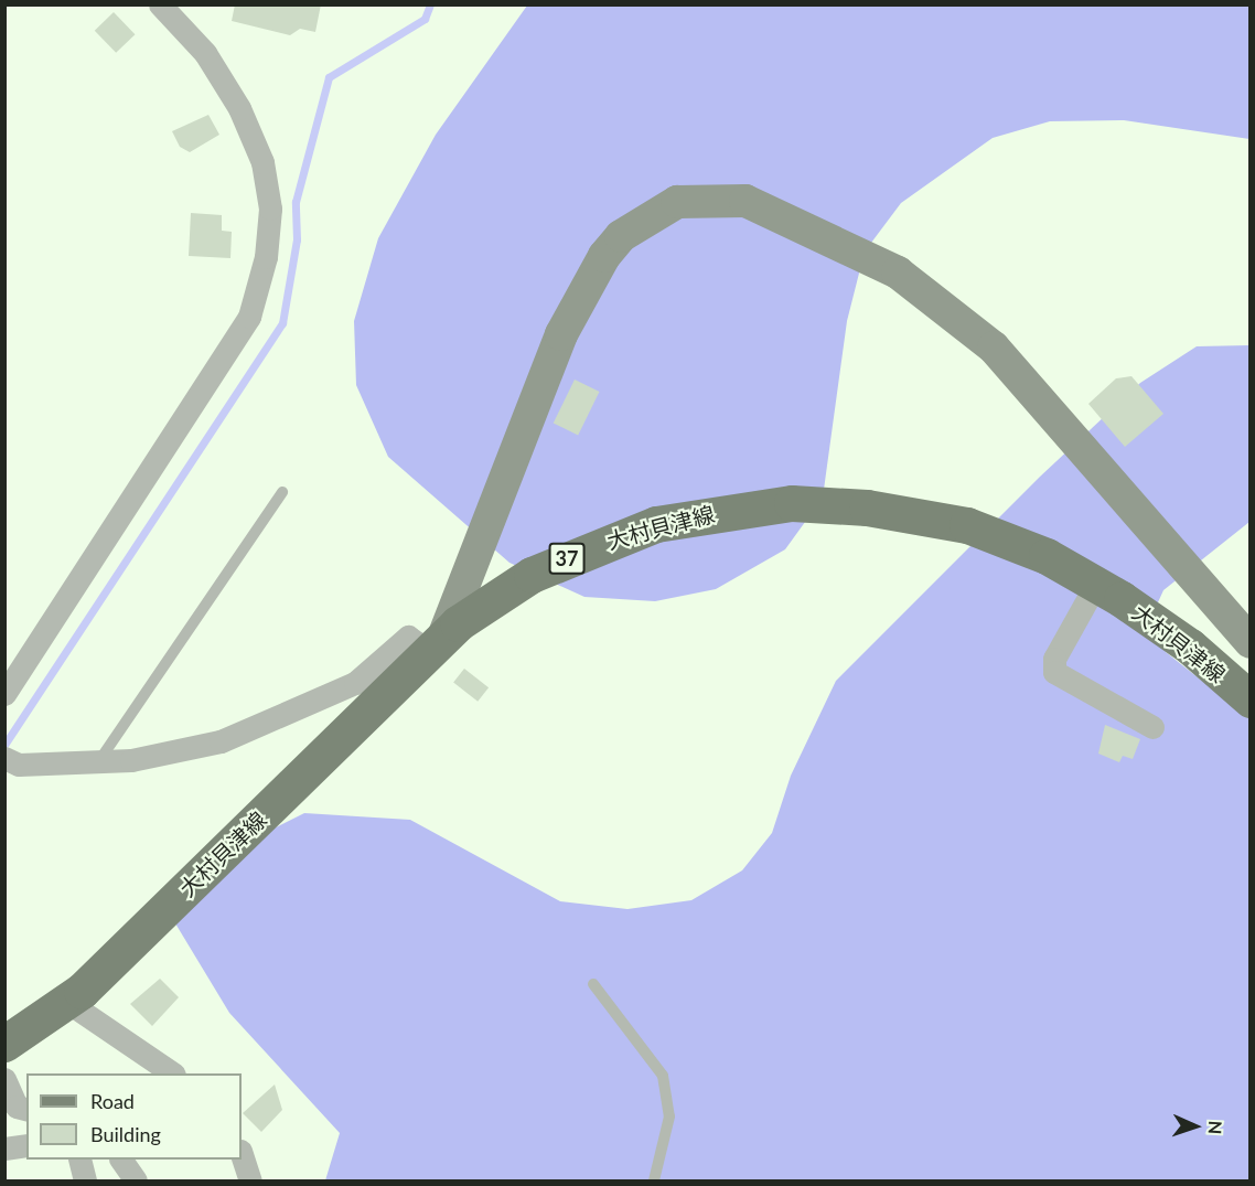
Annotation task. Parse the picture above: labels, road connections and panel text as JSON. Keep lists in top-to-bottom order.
{
  "streets": {
    "main road": ["大村貝津線", "37"]
  },
  "legend": ["Road", "Building"],
  "north": "right"
}
